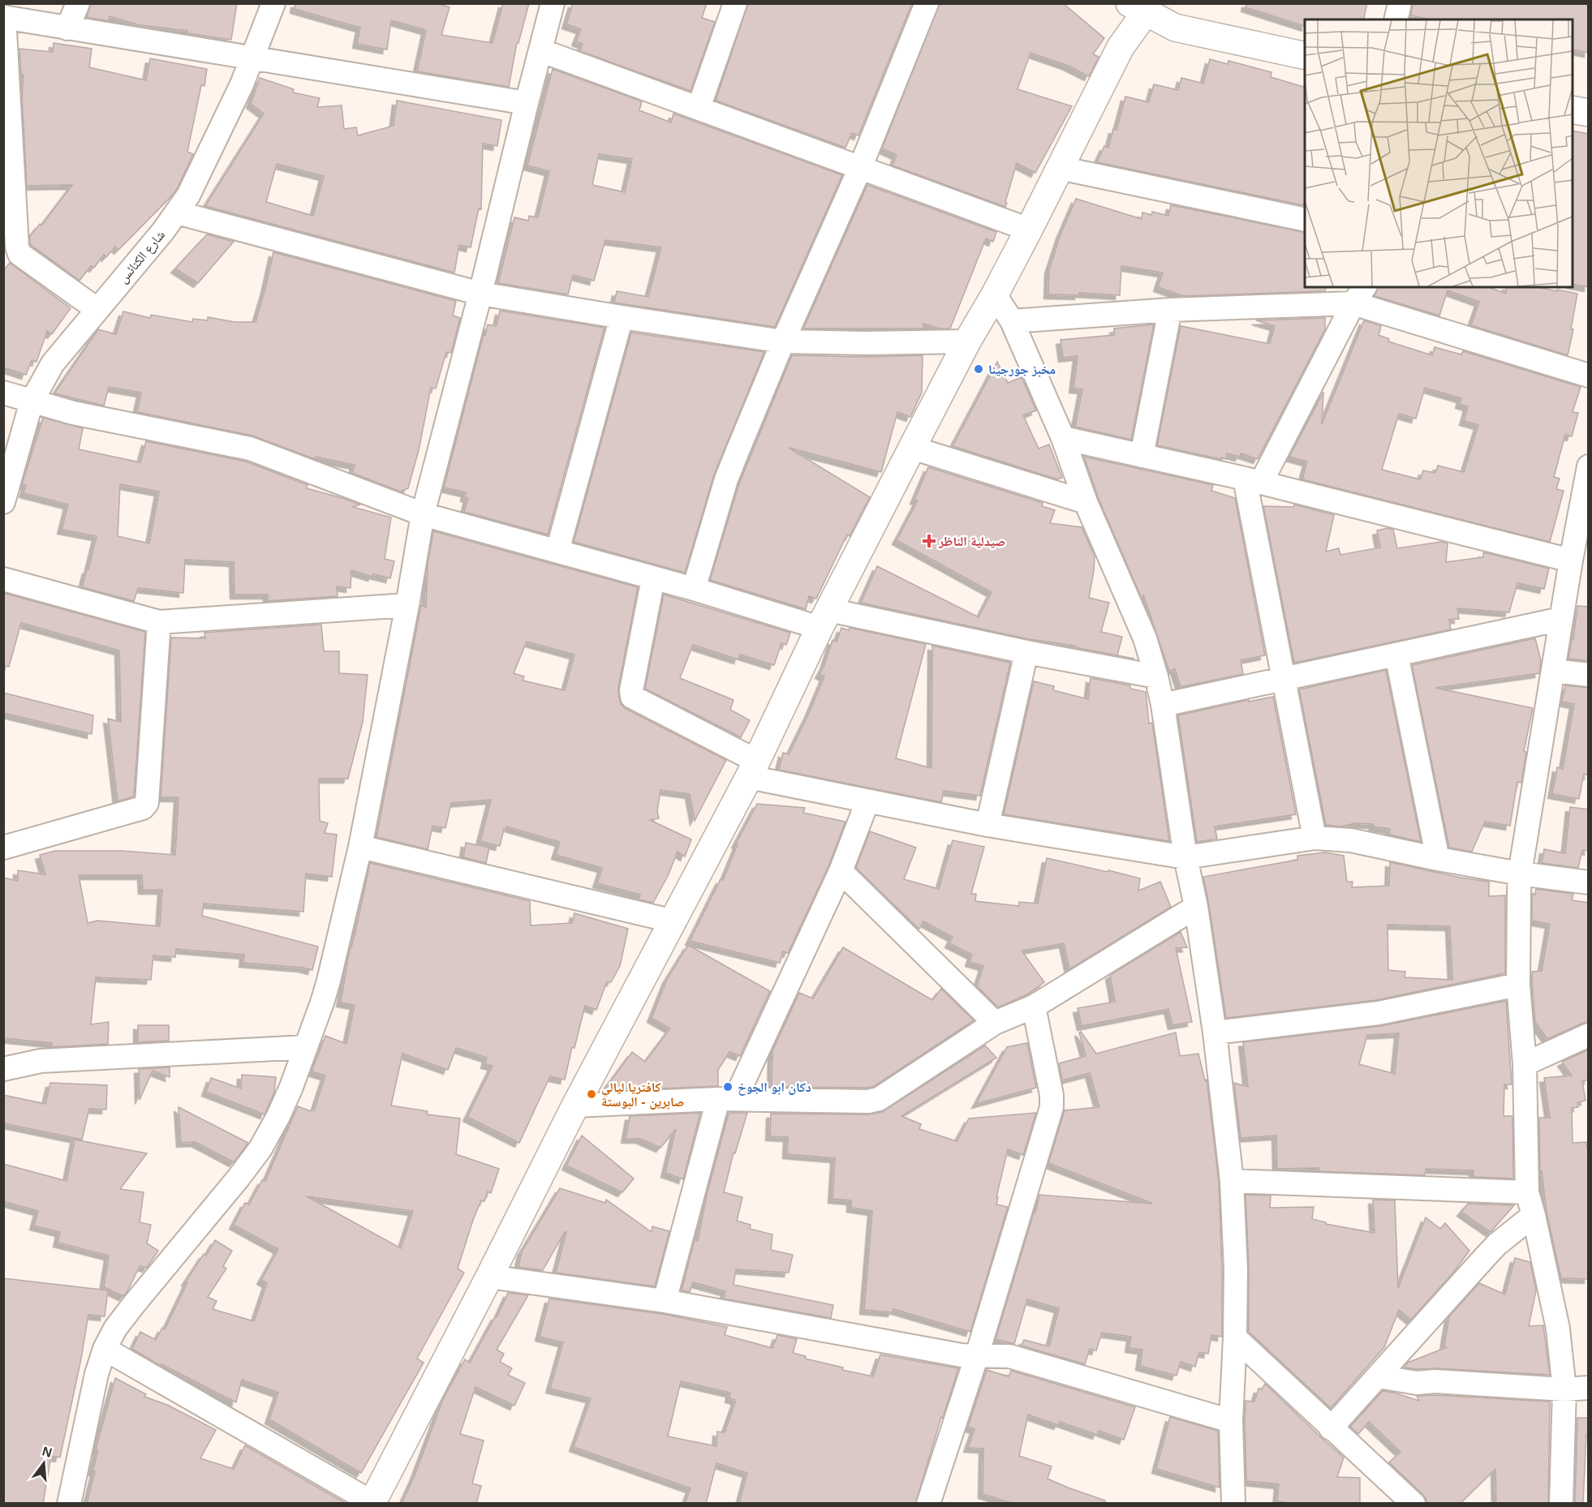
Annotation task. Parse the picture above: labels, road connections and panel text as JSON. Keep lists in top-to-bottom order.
{
  "streets": {
    "street": ["شارع الكنائس"]
  },
  "places": {
    "other": ["مخبز جورجينا", "دكان ابو الجوخ", "كافتريا ليالي صابرين - البوستة"],
    "health": ["صيدلية الناظر"]
  },
  "north": "top"
}
